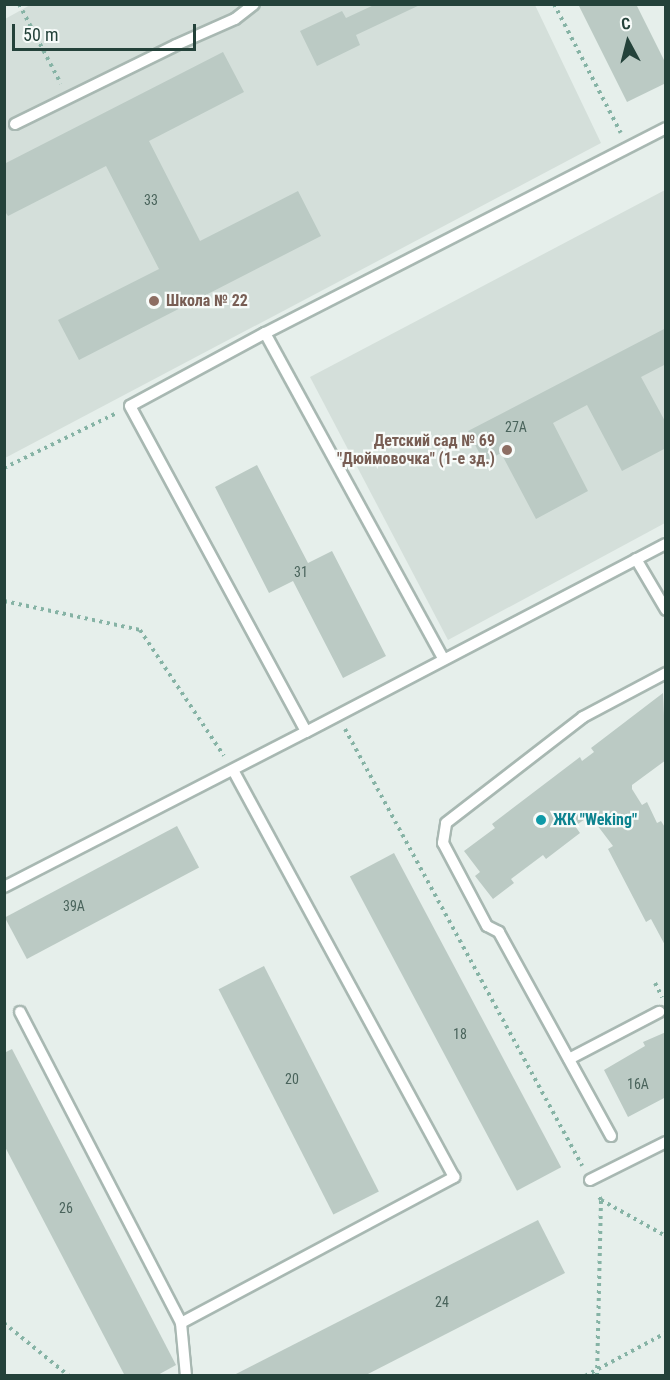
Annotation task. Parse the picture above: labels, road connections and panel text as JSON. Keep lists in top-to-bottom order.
{
  "places": ["Школа № 22", "Детский сад № 69 \"Дюймовочка\" (1-е зд.)", "ЖК \"Weking\""],
  "house_numbers": [
    "33",
    "27А",
    "31",
    "39А",
    "18",
    "20",
    "16А",
    "26",
    "24"
  ],
  "scale_bar": "50 m",
  "north": "top"
}
